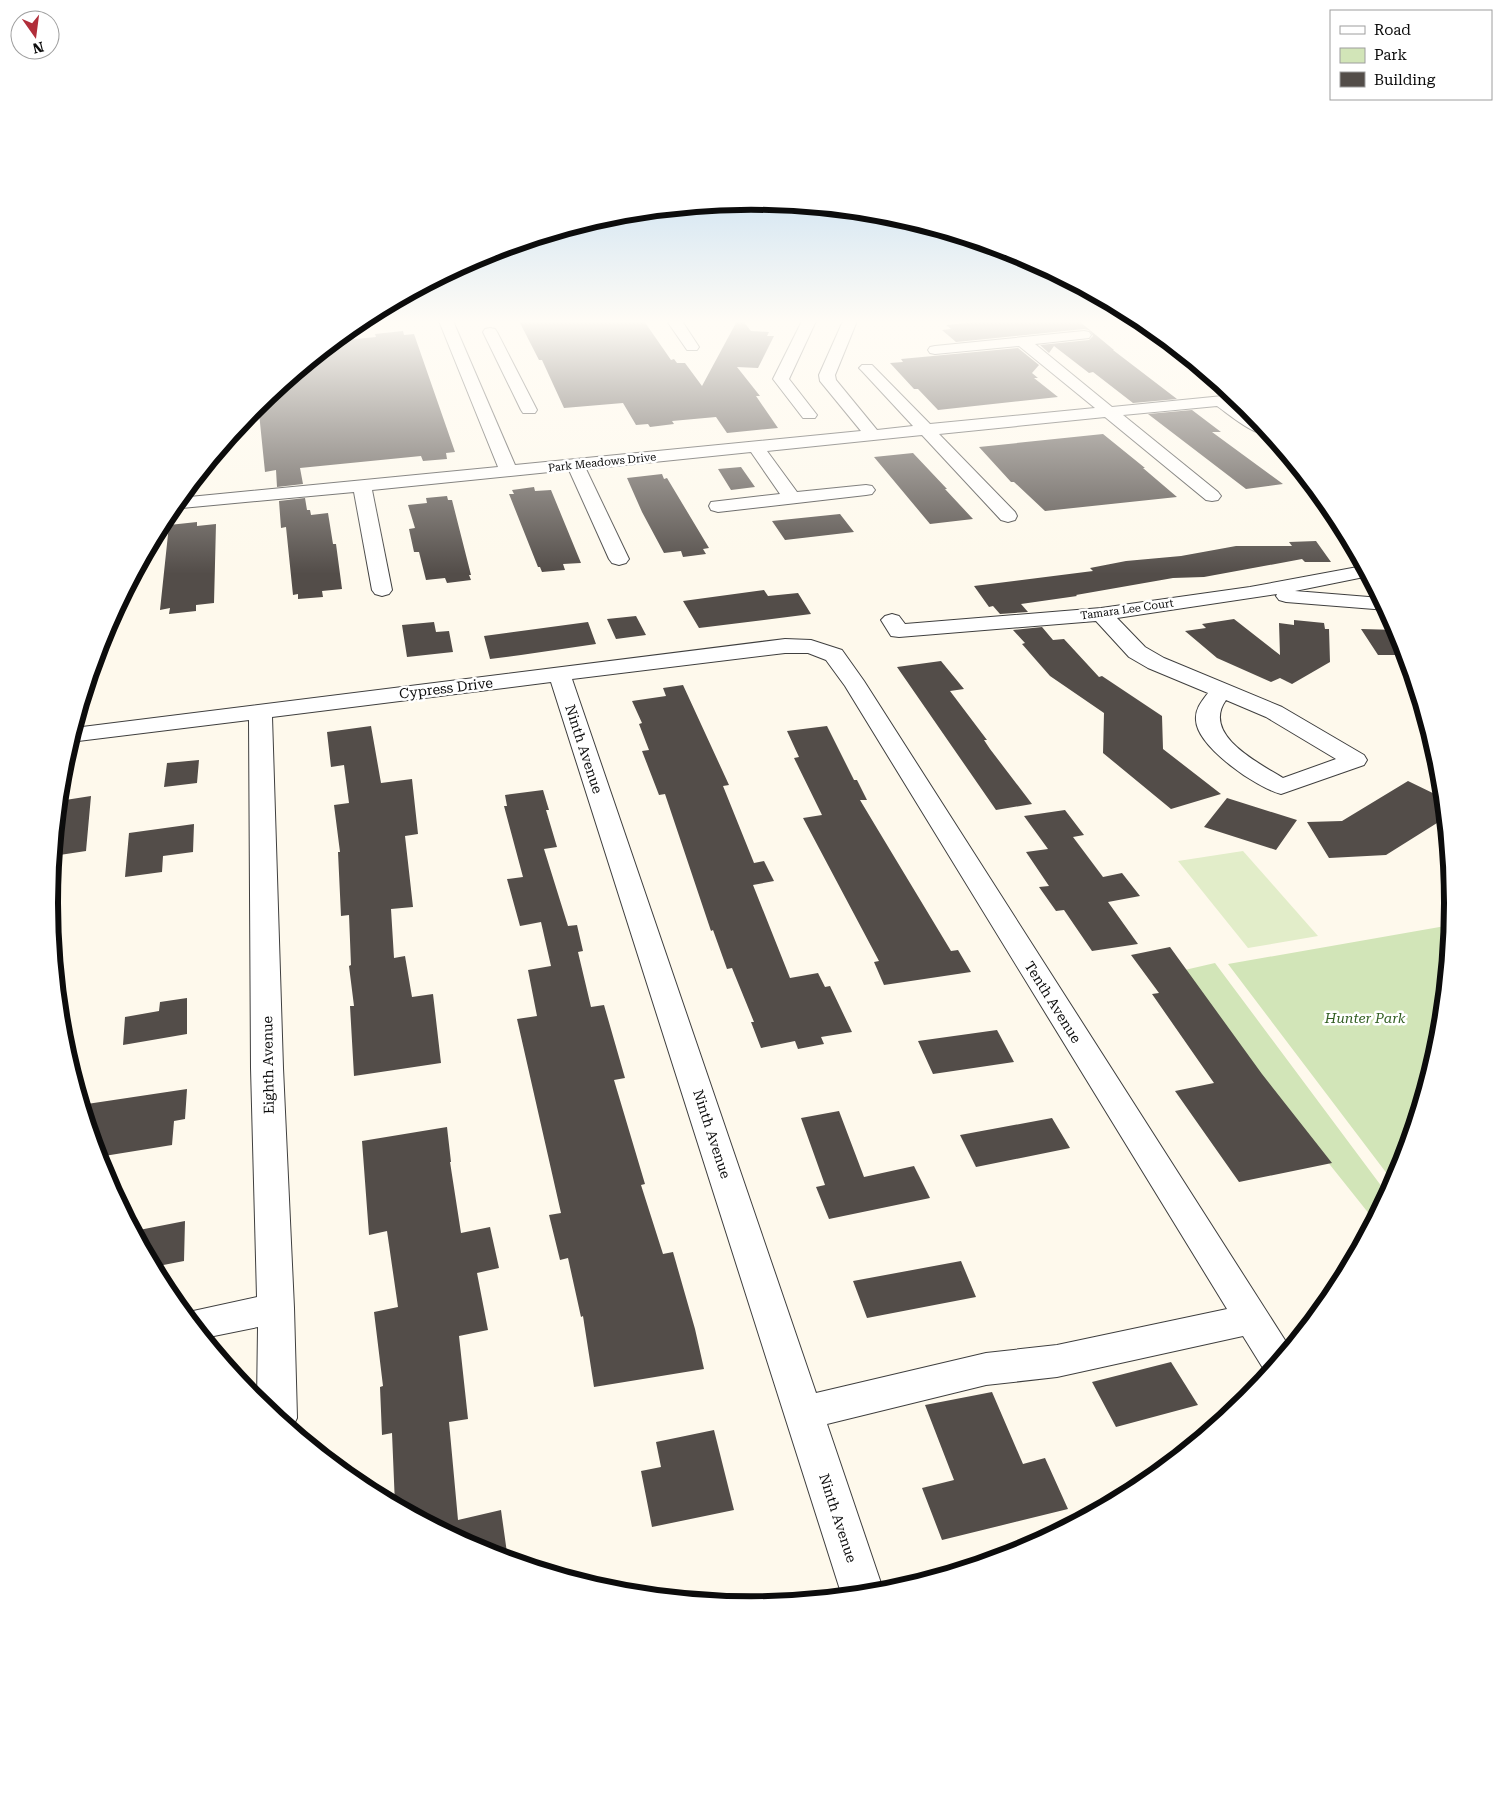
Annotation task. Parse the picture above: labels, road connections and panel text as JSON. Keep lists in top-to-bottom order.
{
  "streets": {
    "street": [
      "Park Meadows Drive",
      "Tamara Lee Court",
      "Cypress Drive",
      "Ninth Avenue",
      "Tenth Avenue",
      "Eighth Avenue"
    ]
  },
  "crossings": [
    ["Cypress Drive", "Ninth Avenue"],
    ["Cypress Drive", "Tenth Avenue"],
    ["Cypress Drive", "Eighth Avenue"]
  ],
  "parks": ["Hunter Park"],
  "legend": ["Road", "Park", "Building"],
  "north": "bottom"
}
